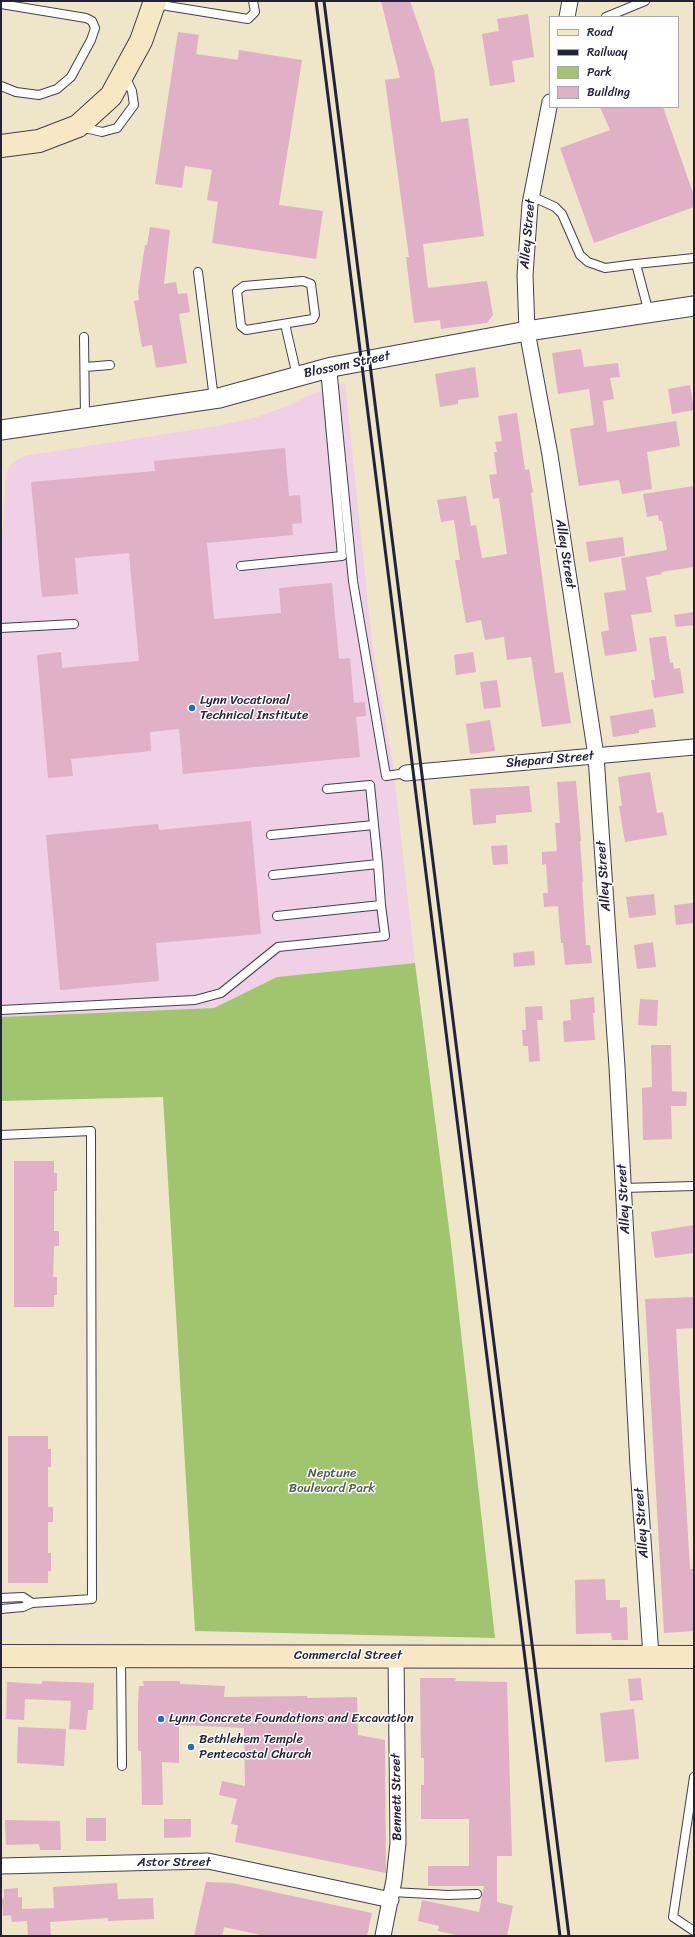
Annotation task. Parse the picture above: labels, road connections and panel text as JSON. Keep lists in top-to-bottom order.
{
  "streets": {
    "main road": ["Commercial Street"],
    "street": [
      "Alley Street",
      "Blossom Street",
      "Shepard Street",
      "Bennett Street",
      "Astor Street"
    ]
  },
  "crossings": [
    ["Alley Street", "Blossom Street"],
    ["Alley Street", "Shepard Street"],
    ["Alley Street", "Commercial Street"],
    ["Commercial Street", "Bennett Street"],
    ["Bennett Street", "Astor Street"]
  ],
  "parks": ["Neptune Boulevard Park"],
  "places": ["Lynn Vocational Technical Institute", "Lynn Concrete Foundations and Excavation", "Bethlehem Temple Pentecostal Church"],
  "legend": [
    "Road",
    "Railway",
    "Park",
    "Building"
  ]
}
